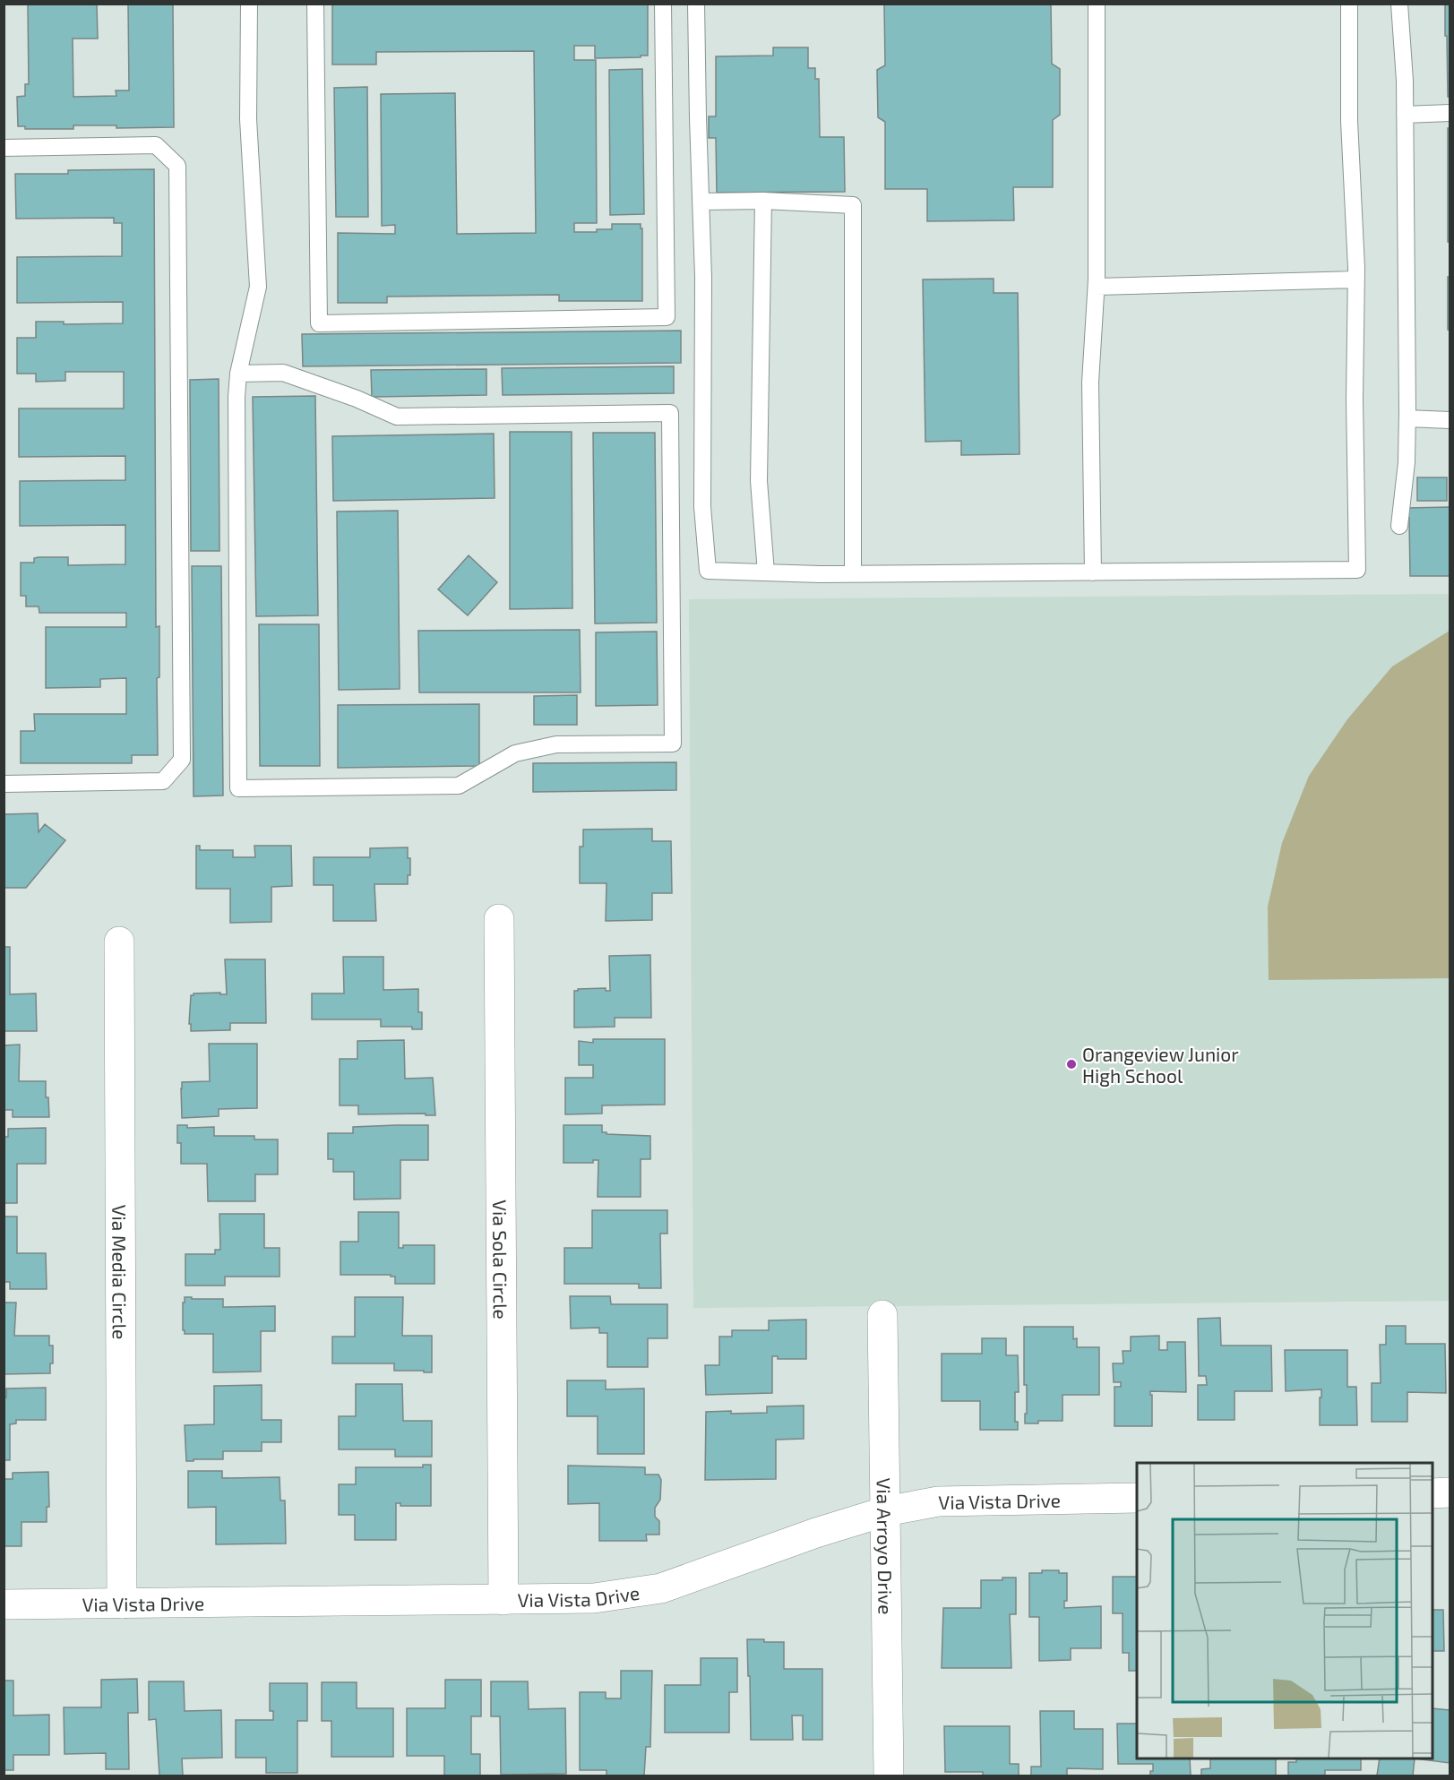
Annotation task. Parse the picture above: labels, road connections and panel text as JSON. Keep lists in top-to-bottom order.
{
  "streets": {
    "street": [
      "Via Sola Circle",
      "Via Media Circle",
      "Via Vista Drive",
      "Via Arroyo Drive"
    ]
  },
  "crossings": [
    ["Via Sola Circle", "Via Vista Drive"],
    ["Via Media Circle", "Via Vista Drive"],
    ["Via Vista Drive", "Via Arroyo Drive"]
  ],
  "places": ["Orangeview Junior High School"]
}
